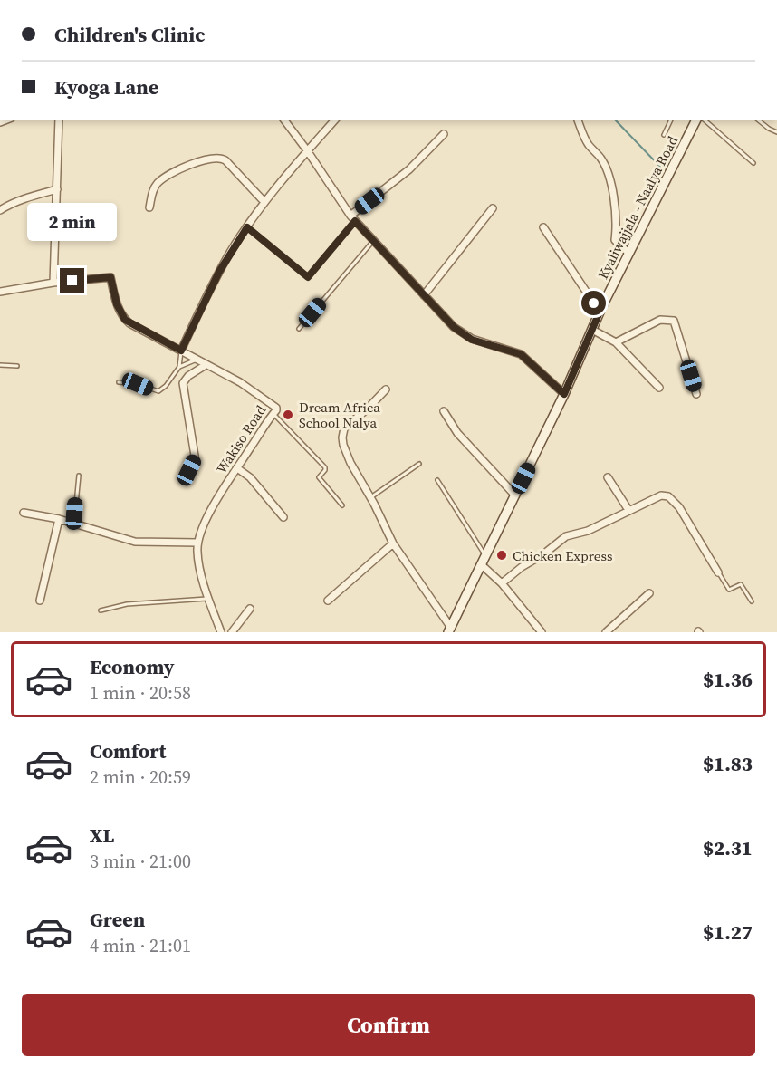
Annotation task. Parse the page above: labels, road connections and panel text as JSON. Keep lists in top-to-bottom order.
{
  "streets": {
    "main road": ["Kyaliwajjala - Naalya Road"],
    "street": ["Wakiso Road"]
  },
  "places": ["Dream Africa School Nalya", "Chicken Express"],
  "page": {
    "banner": ["Children's Clinic", "Kyoga Lane"],
    "bubble": "2 min",
    "list": [
      {
        "name": "Economy",
        "note": "1 min · 20:58",
        "value": "$1.36"
      },
      {
        "name": "Comfort",
        "note": "2 min · 20:59",
        "value": "$1.83"
      },
      {
        "name": "XL",
        "note": "3 min · 21:00",
        "value": "$2.31"
      },
      {
        "name": "Green",
        "note": "4 min · 21:01",
        "value": "$1.27"
      }
    ],
    "buttons": "Confirm"
  }
}
